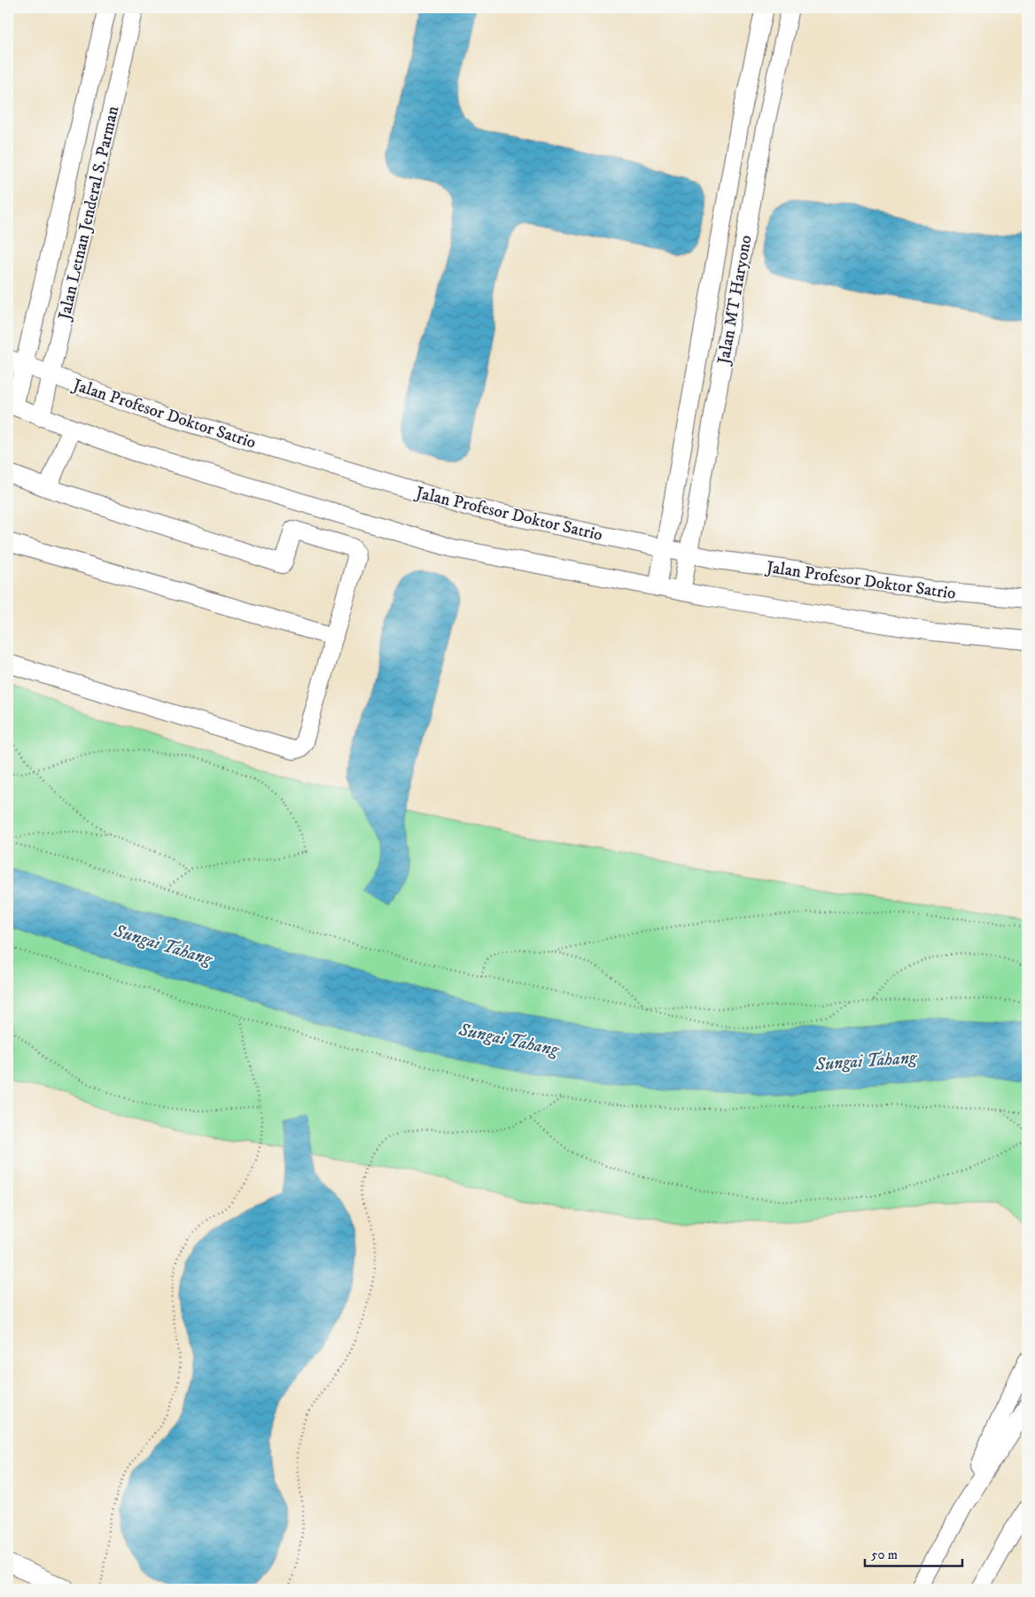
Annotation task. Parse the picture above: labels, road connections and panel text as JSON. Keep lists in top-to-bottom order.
{
  "streets": {
    "street": ["Jalan Letnan Jenderal S. Parman", "Jalan MT Haryono", "Jalan Profesor Doktor Satrio"]
  },
  "crossings": [
    ["Jalan Letnan Jenderal S. Parman", "Jalan Profesor Doktor Satrio"],
    ["Jalan MT Haryono", "Jalan Profesor Doktor Satrio"]
  ],
  "water": ["Sungai Tahang"],
  "scale_bar": "50 m"
}
